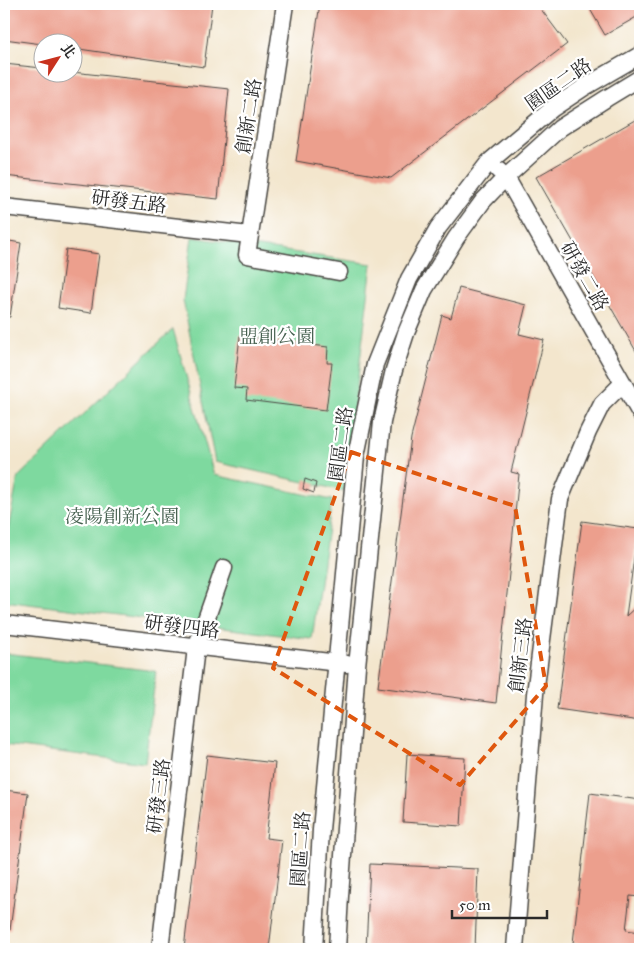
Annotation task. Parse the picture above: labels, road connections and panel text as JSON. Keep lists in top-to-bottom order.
{
  "streets": {
    "street": [
      "園區二路",
      "創新二路",
      "研發五路",
      "研發二路",
      "研發四路",
      "創新三路",
      "研發三路"
    ]
  },
  "crossings": [
    ["園區二路", "研發二路"],
    ["園區二路", "研發四路"],
    ["創新二路", "研發五路"],
    ["研發二路", "創新三路"],
    ["研發四路", "研發三路"]
  ],
  "parks": ["盟創公園", "凌陽創新公園"],
  "scale_bar": "50 m",
  "north": "top right"
}
